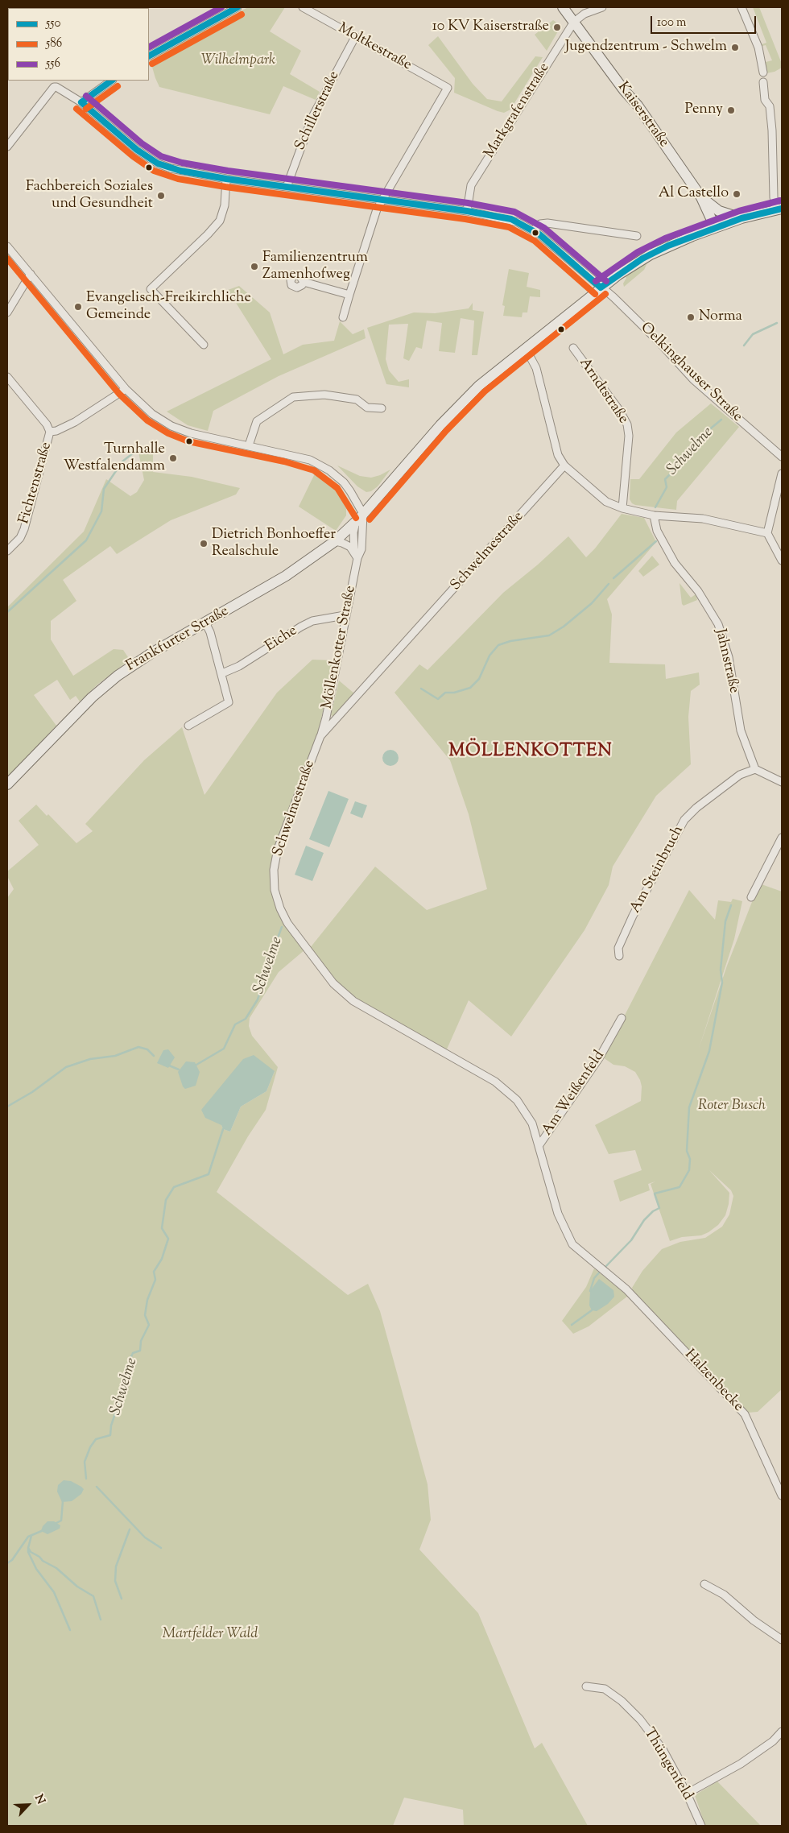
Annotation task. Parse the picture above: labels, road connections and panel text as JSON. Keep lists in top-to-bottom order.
{
  "streets": {
    "main road": ["Kaiserstraße", "Frankfurter Straße"],
    "street": [
      "Moltkestraße",
      "Schillerstraße",
      "Markgrafenstraße",
      "Oelkinghauser Straße",
      "Arndtstraße",
      "Fichtenstraße",
      "Schwelmestraße",
      "Eiche",
      "Möllenkotter Straße",
      "Jahnstraße",
      "Am Steinbruch",
      "Am Weißenfeld",
      "Halzenbecke",
      "Thüngenfeld"
    ]
  },
  "crossings": [
    ["Moltkestraße", "Schillerstraße"],
    ["Moltkestraße", "Oelkinghauser Straße"],
    ["Schillerstraße", "Oelkinghauser Straße"],
    ["Markgrafenstraße", "Kaiserstraße"],
    ["Markgrafenstraße", "Oelkinghauser Straße"],
    ["Schwelmestraße", "Möllenkotter Straße"],
    ["Schwelmestraße", "Am Weißenfeld"],
    ["Frankfurter Straße", "Möllenkotter Straße"],
    ["Eiche", "Möllenkotter Straße"],
    ["Jahnstraße", "Am Steinbruch"],
    ["Am Weißenfeld", "Halzenbecke"]
  ],
  "districts": ["MÖLLENKOTTEN"],
  "water": ["Schwelme"],
  "parks": ["Wilhelmpark", "Roter Busch", "Martfelder Wald"],
  "places": [
    "10 KV Kaiserstraße",
    "Jugendzentrum - Schwelm",
    "Penny",
    "Al Castello",
    "Fachbereich Soziales und Gesundheit",
    "Familienzentrum Zamenhofweg",
    "Evangelisch-Freikirchliche Gemeinde",
    "Norma",
    "Turnhalle Westfalendamm",
    "Dietrich Bonhoeffer Realschule"
  ],
  "lines": ["transit line 550", "transit line 556", "transit line 586"],
  "legend": ["550", "586", "556"],
  "scale_bar": "100 m",
  "north": "top right"
}
